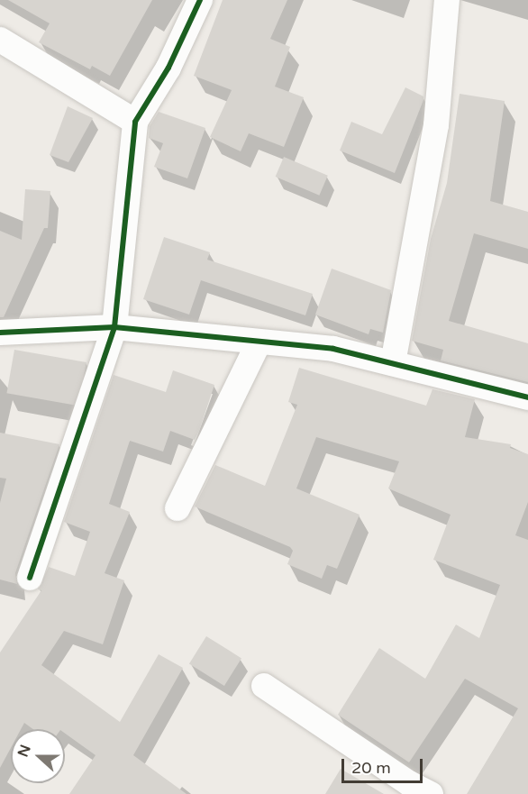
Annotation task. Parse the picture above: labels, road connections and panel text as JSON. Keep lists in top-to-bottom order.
{
  "scale_bar": "20 m",
  "north": "left"
}
